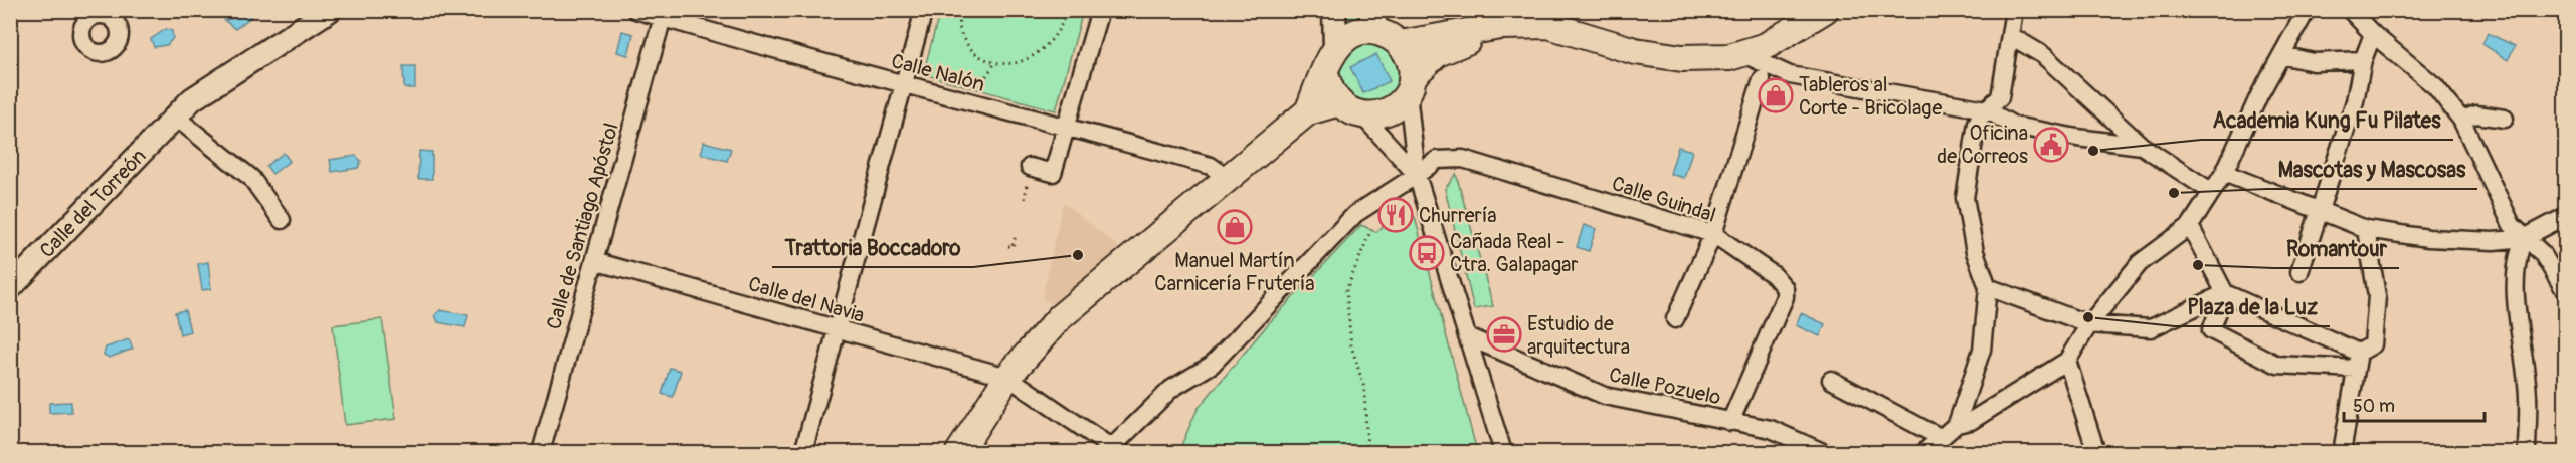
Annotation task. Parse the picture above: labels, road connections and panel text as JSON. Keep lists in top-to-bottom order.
{
  "streets": {
    "street": [
      "Calle Nalón",
      "Calle Guindal",
      "Calle del Torreón",
      "Calle de Santiago Apóstol",
      "Calle del Navia",
      "Calle Pozuelo"
    ]
  },
  "crossings": [
    ["Calle Nalón", "Calle de Santiago Apóstol"],
    ["Calle Guindal", "Calle del Navia"],
    ["Calle Guindal", "Calle Pozuelo"],
    ["Calle de Santiago Apóstol", "Calle del Navia"]
  ],
  "places": {
    "shop": ["Tableros al Corte - Bricolage", "Manuel Martín Carnicería Frutería"],
    "public building": ["Oficina de Correos"],
    "other": [
      "Academia Kung Fu Pilates",
      "Mascotas y Mascosas",
      "Trattoria Boccadoro",
      "Romantour",
      "Plaza de la Luz"
    ],
    "restaurant": ["Churrería"],
    "bus stop": ["Cañada Real - Ctra. Galapagar"],
    "office": ["Estudio de arquitectura"]
  },
  "scale_bar": "50 m"
}
